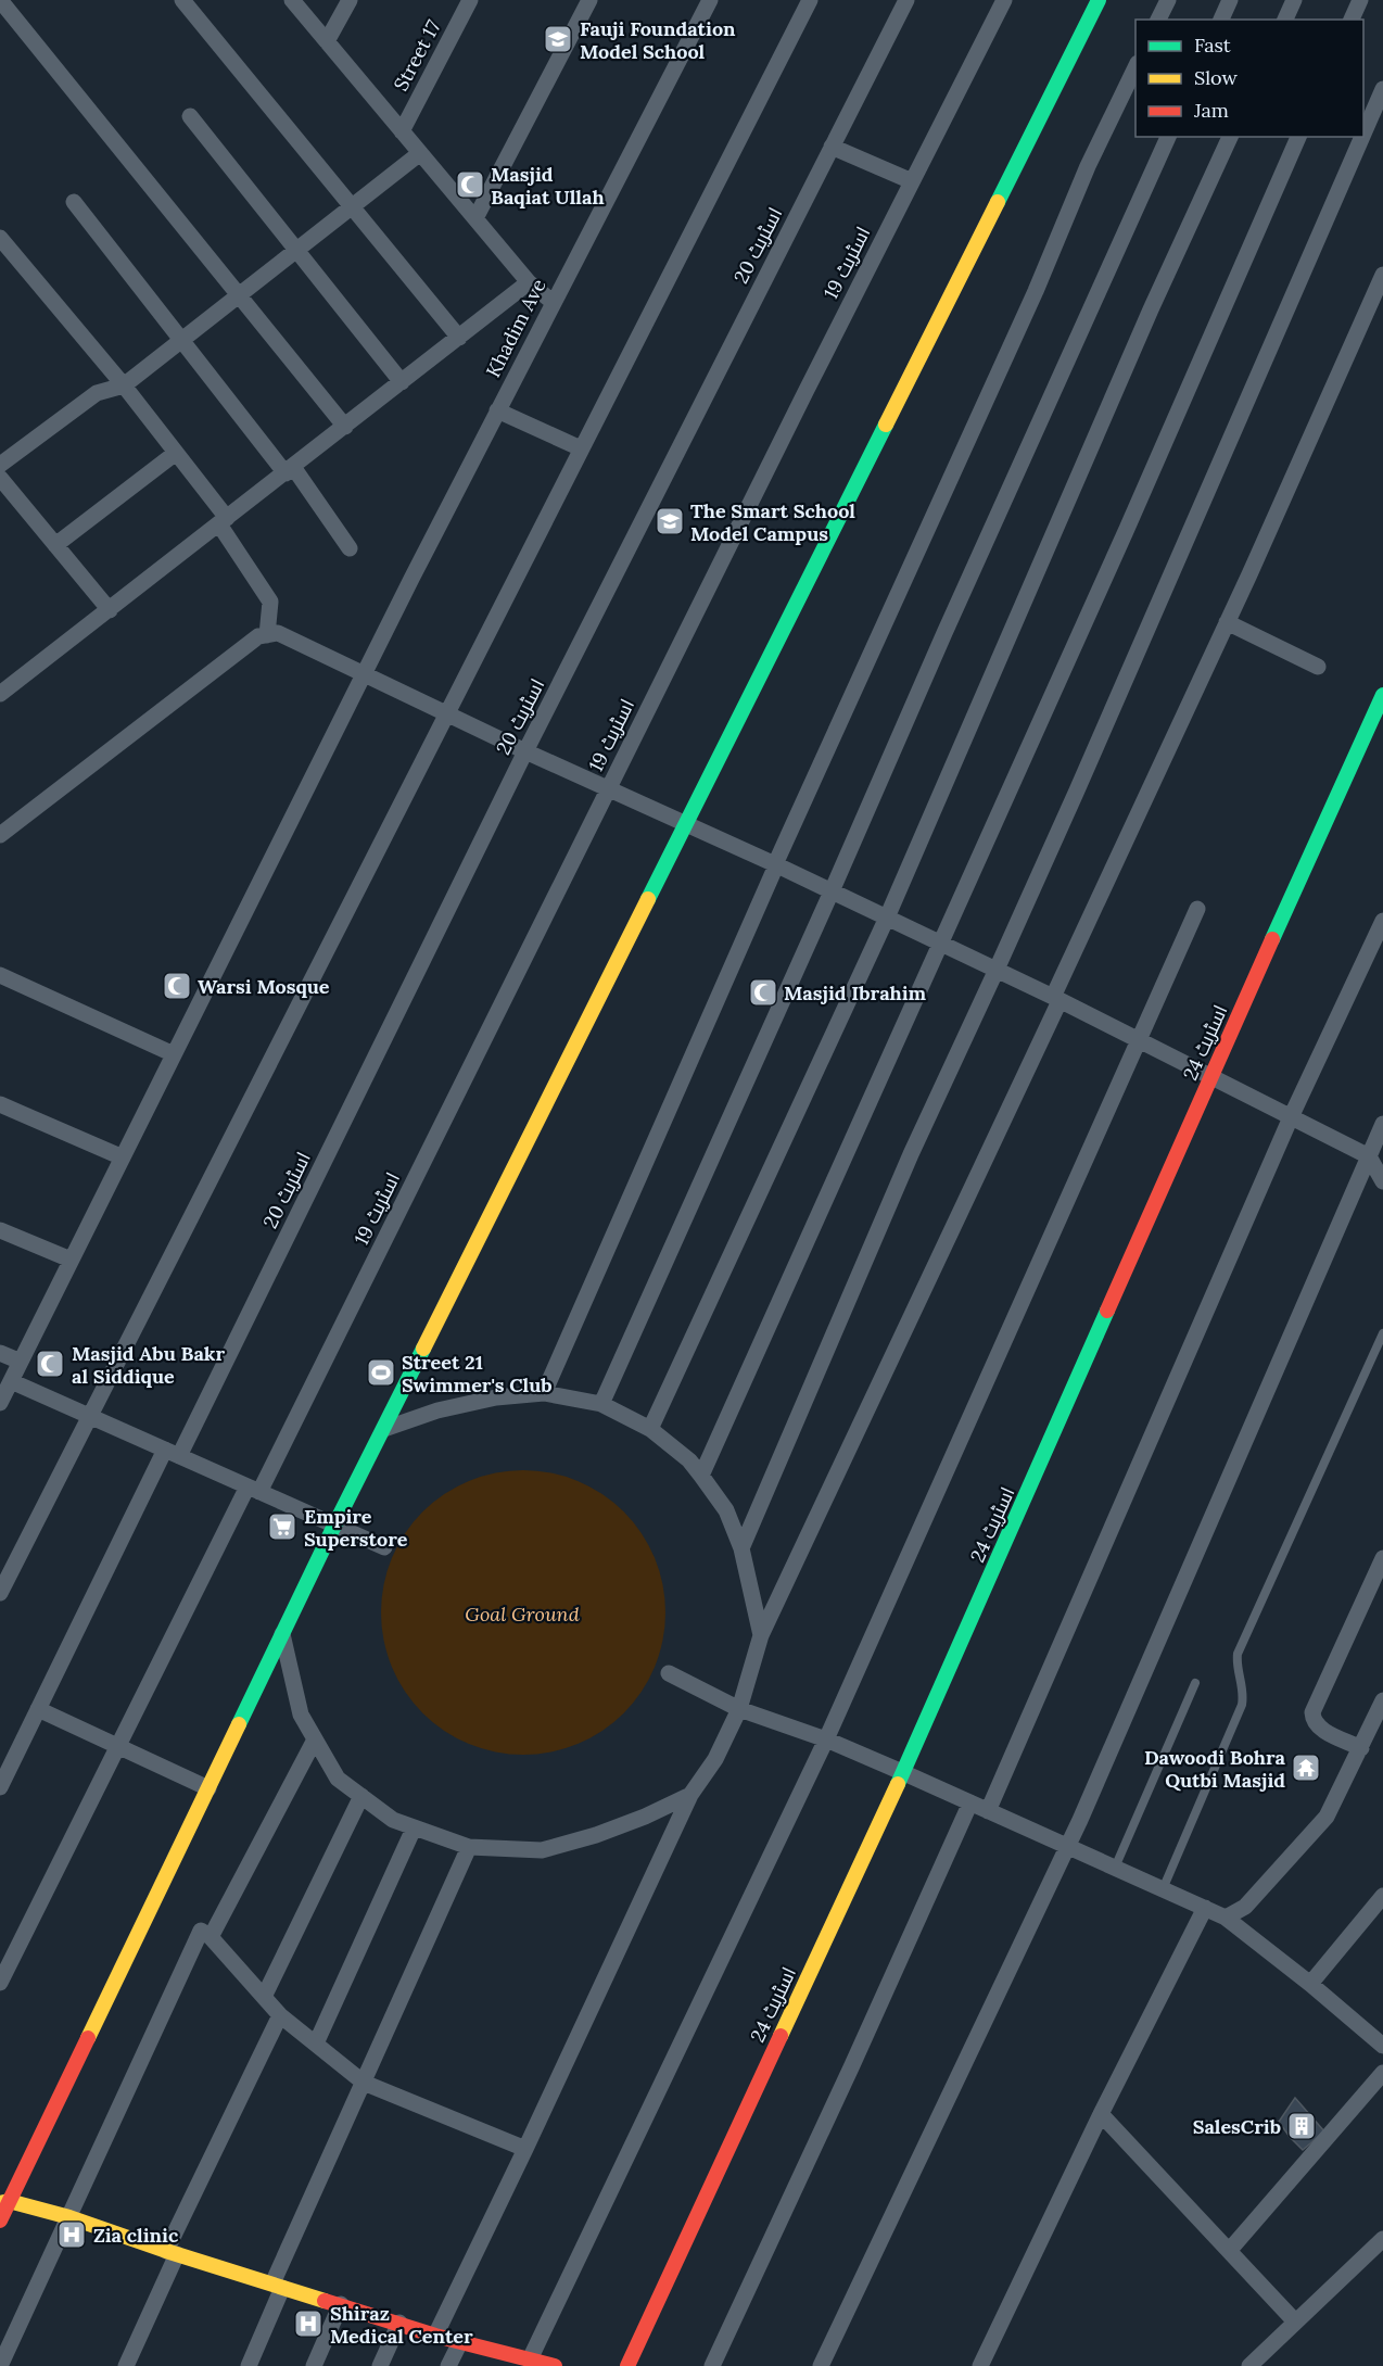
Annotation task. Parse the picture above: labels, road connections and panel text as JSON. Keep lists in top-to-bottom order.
{
  "streets": {
    "street": [
      "Street 17",
      "اسٹریٹ 20",
      "اسٹریٹ 19",
      "Khadim Ave",
      "اسٹریٹ 24"
    ]
  },
  "parks": ["Goal Ground"],
  "places": {
    "school or university": ["Fauji Foundation Model School", "The Smart School Model Campus"],
    "mosque": [
      "Masjid Baqiat Ullah",
      "Warsi Mosque",
      "Masjid Ibrahim",
      "Masjid Abu Bakr al Siddique"
    ],
    "sports": ["Street 21 Swimmer's Club"],
    "supermarket": ["Empire Superstore"],
    "temple": ["Dawoodi Bohra Qutbi Masjid"],
    "building": ["SalesCrib"],
    "hospital": ["Zia clinic", "Shiraz Medical Center"]
  },
  "legend": ["Fast", "Slow", "Jam"]
}
